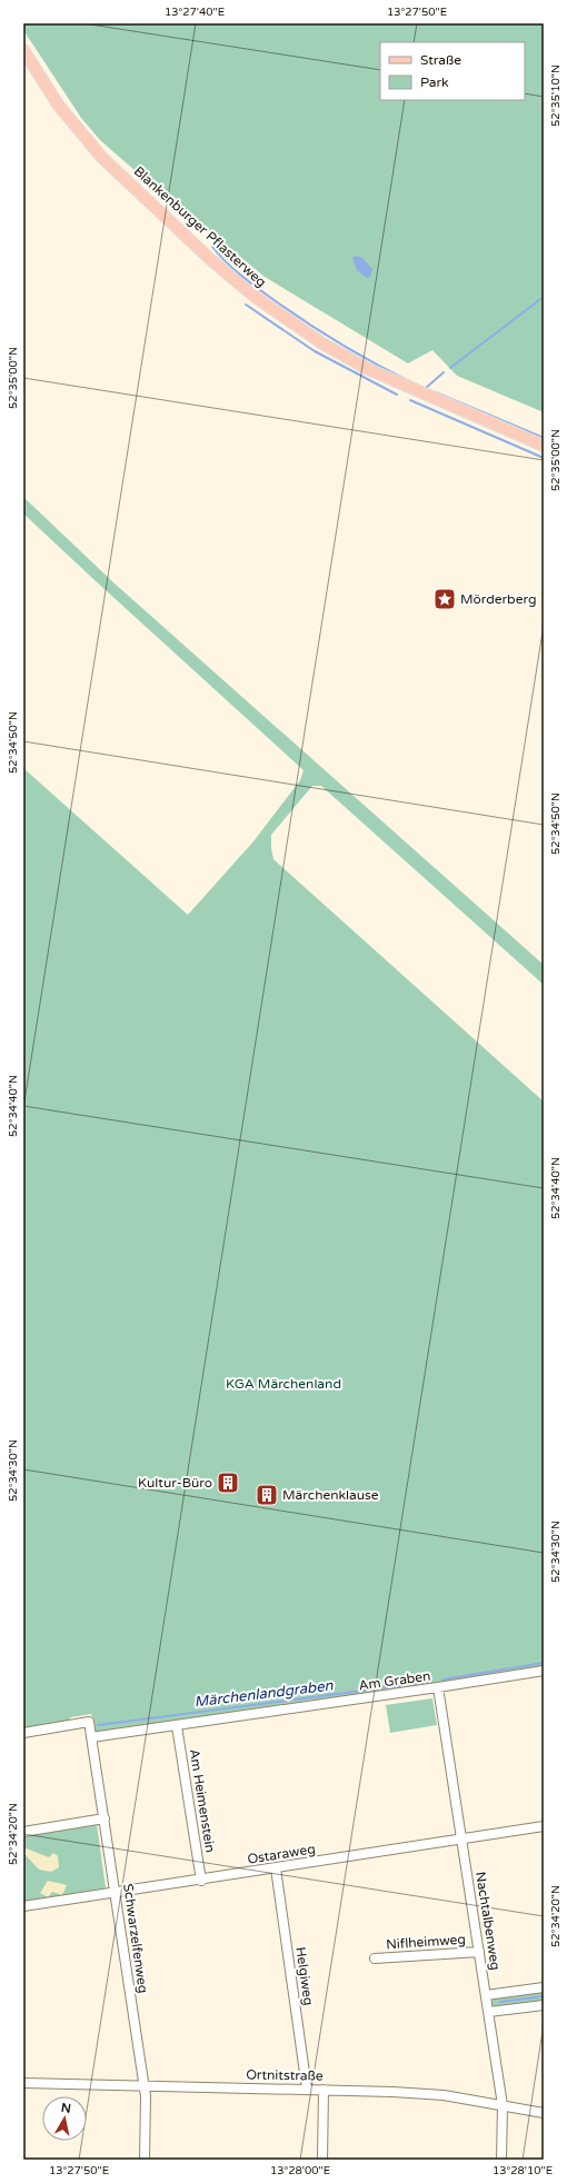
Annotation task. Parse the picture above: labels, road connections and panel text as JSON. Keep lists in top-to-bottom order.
{
  "streets": {
    "main road": ["Blankenburger Pflasterweg"],
    "street": [
      "Am Graben",
      "Am Heimenstein",
      "Ostaraweg",
      "Nachtalbenweg",
      "Schwarzelfenweg",
      "Niflheimweg",
      "Helgiweg",
      "Ortnitstraße"
    ]
  },
  "crossings": [
    ["Am Graben", "Am Heimenstein"],
    ["Am Graben", "Nachtalbenweg"],
    ["Am Graben", "Schwarzelfenweg"],
    ["Am Heimenstein", "Ostaraweg"],
    ["Ostaraweg", "Nachtalbenweg"],
    ["Ostaraweg", "Schwarzelfenweg"],
    ["Ostaraweg", "Helgiweg"],
    ["Nachtalbenweg", "Niflheimweg"],
    ["Nachtalbenweg", "Ortnitstraße"],
    ["Schwarzelfenweg", "Ortnitstraße"],
    ["Helgiweg", "Ortnitstraße"]
  ],
  "water": ["Märchenlandgraben"],
  "parks": ["KGA Märchenland"],
  "places": {
    "place": ["Mörderberg"],
    "building": ["Kultur-Büro", "Märchenklause"]
  },
  "legend": ["Straße", "Park"],
  "north": "top",
  "coordinates": [
    "13°27'40\"E",
    "13°27'50\"E",
    "52°35'10\"N",
    "52°35'00\"N",
    "52°34'50\"N",
    "52°34'40\"N",
    "52°34'30\"N",
    "52°34'20\"N",
    "13°28'00\"E",
    "13°28'10\"E"
  ]
}
